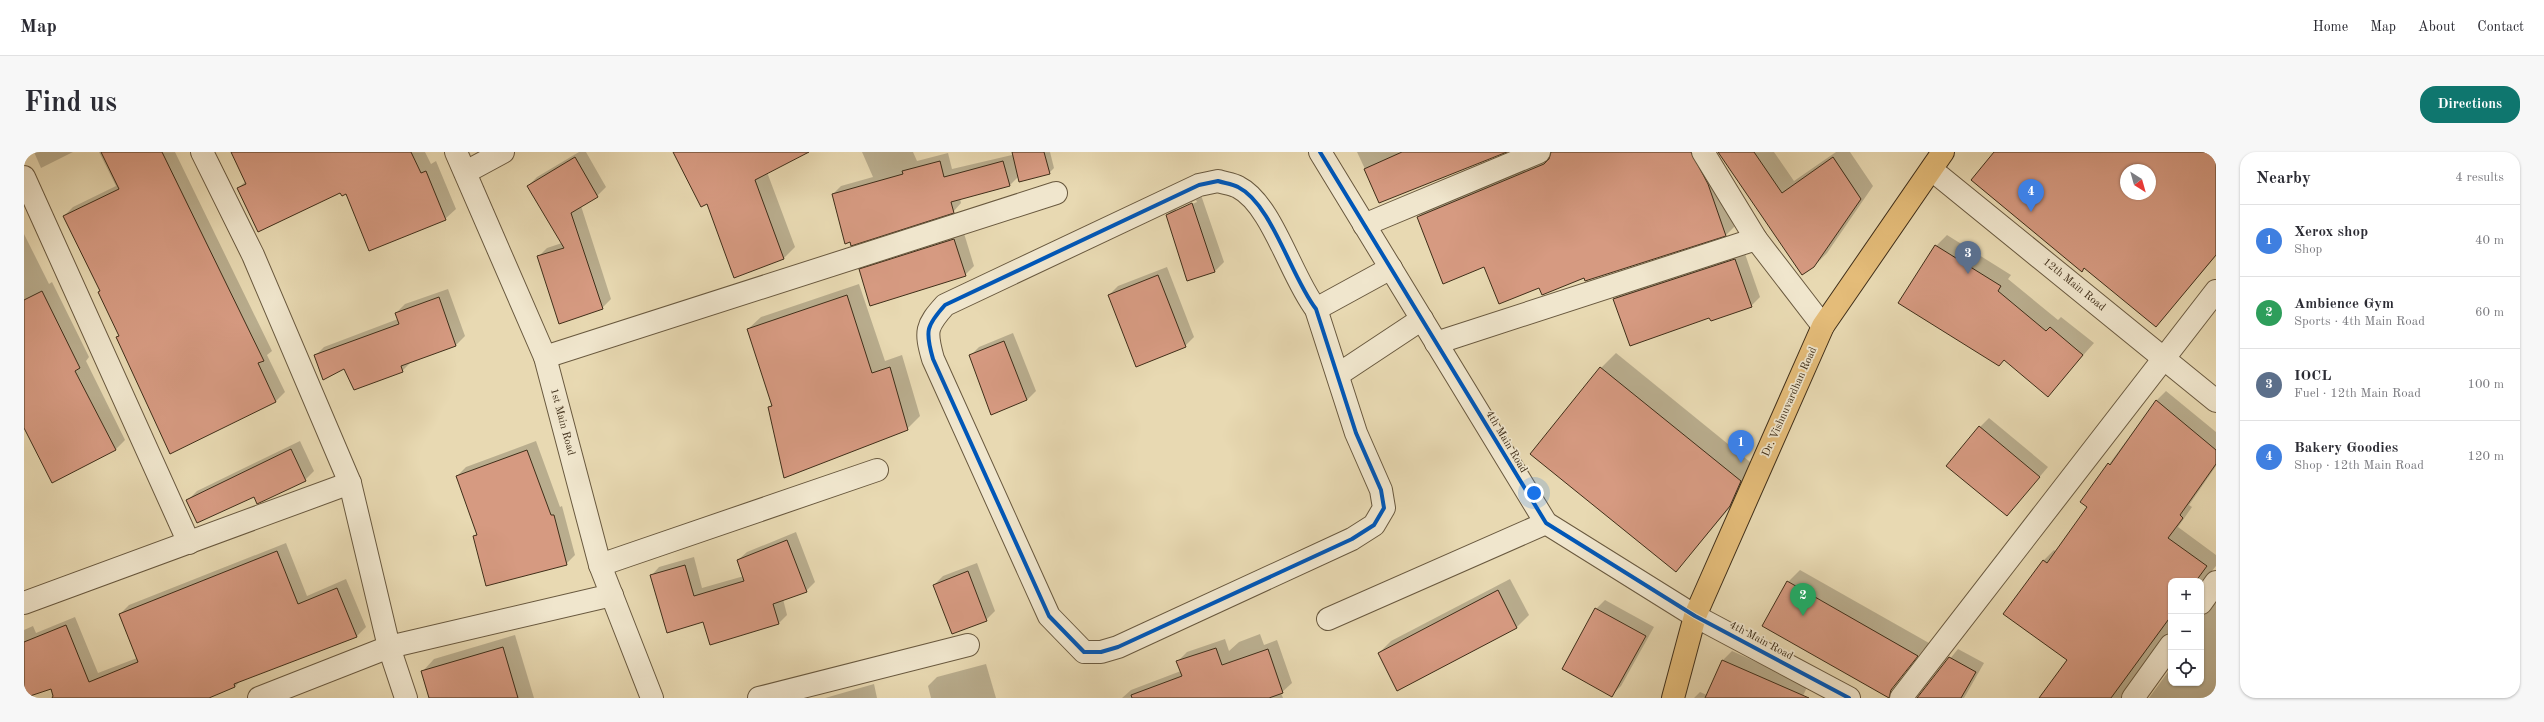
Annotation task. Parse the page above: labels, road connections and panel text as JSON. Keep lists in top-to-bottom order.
{
  "streets": {
    "main road": ["Dr. Vishnuvardhan Road"],
    "street": ["12th Main Road", "1st Main Road", "4th Main Road"]
  },
  "crossings": [
    ["12th Main Road", "Dr. Vishnuvardhan Road"],
    ["Dr. Vishnuvardhan Road", "4th Main Road"]
  ],
  "north": "bottom right",
  "page": {
    "header": "Map",
    "nav": [
      "Home",
      "Map",
      "About",
      "Contact"
    ],
    "buttons": "Directions",
    "title": "Find us",
    "heading": ["Nearby", "4 results"],
    "pins": [
      "4",
      "3",
      "1",
      "2"
    ],
    "list": [
      {
        "mark": "1",
        "name": "Xerox shop",
        "note": "Shop",
        "value": "40 m"
      },
      {
        "mark": "2",
        "name": "Ambience Gym",
        "note": "Sports · 4th Main Road",
        "value": "60 m"
      },
      {
        "mark": "3",
        "name": "IOCL",
        "note": "Fuel · 12th Main Road",
        "value": "100 m"
      },
      {
        "mark": "4",
        "name": "Bakery Goodies",
        "note": "Shop · 12th Main Road",
        "value": "120 m"
      }
    ],
    "map_buttons": ["+", "−"]
  }
}
